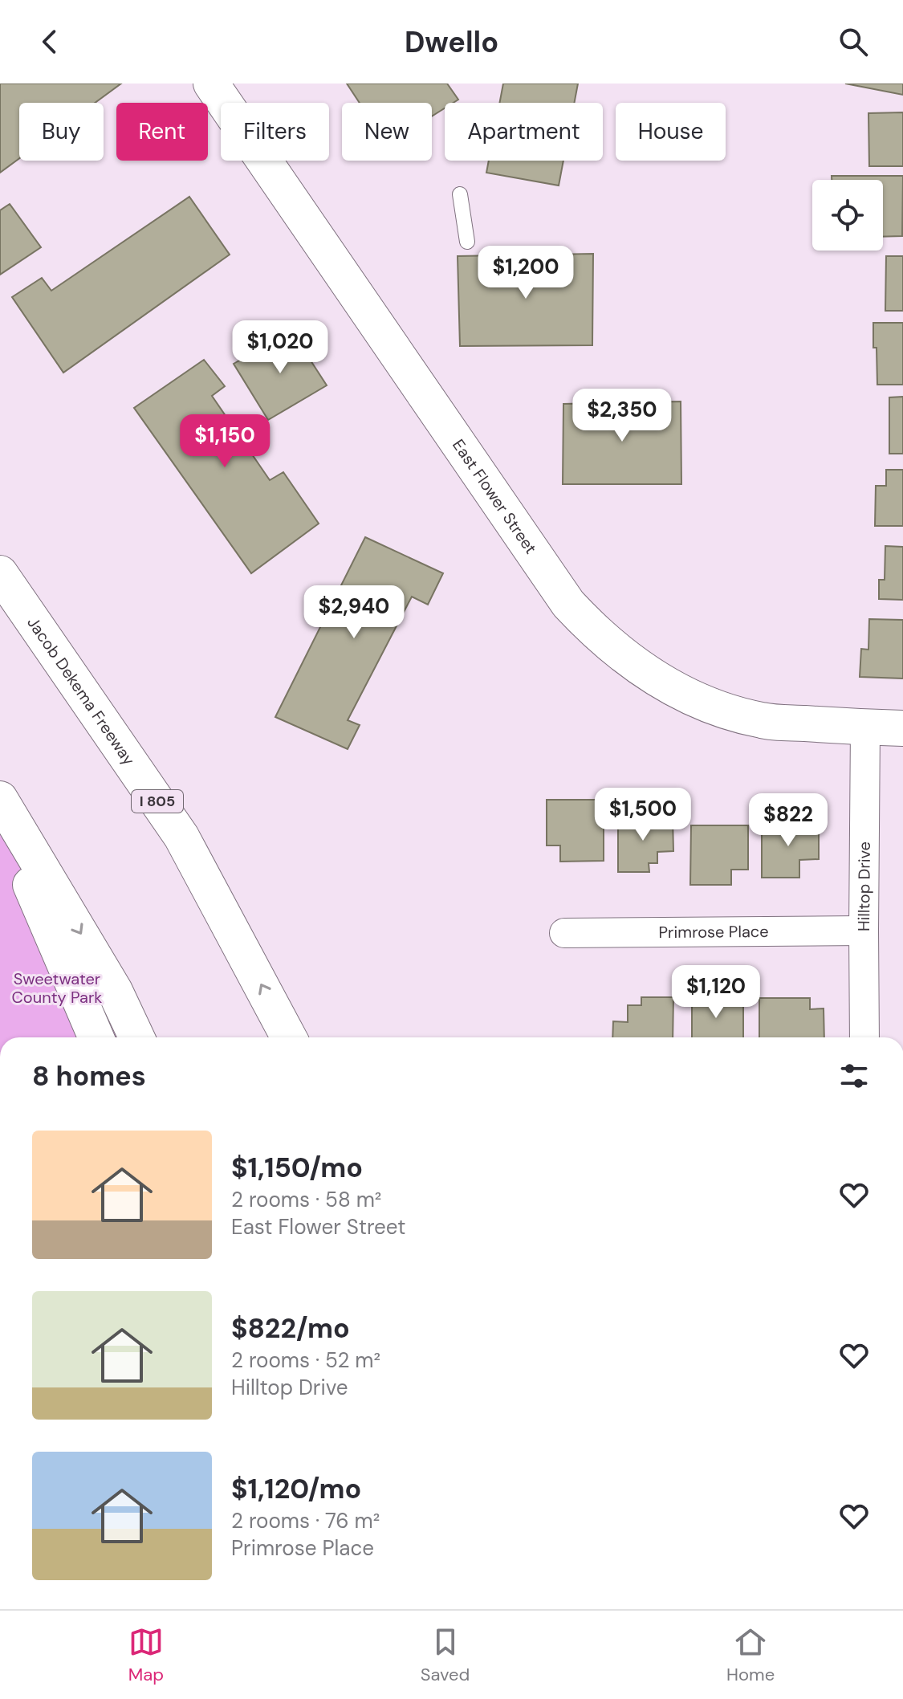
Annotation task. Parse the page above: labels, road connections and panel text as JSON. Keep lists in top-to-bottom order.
{
  "streets": {
    "main road": ["East Flower Street", "Jacob Dekema Freeway", "I 805"],
    "street": ["Hilltop Drive", "Primrose Place"]
  },
  "crossings": [
    ["East Flower Street", "Hilltop Drive"],
    ["Hilltop Drive", "Primrose Place"]
  ],
  "parks": ["Sweetwater County Park"],
  "page": {
    "header": "Dwello",
    "chip": [
      "Buy",
      "Rent",
      "Filters",
      "New",
      "Apartment",
      "House"
    ],
    "price": [
      "$1,200",
      "$1,020",
      "$2,350",
      "$1,150",
      "$2,940",
      "$1,500",
      "$822",
      "$1,120"
    ],
    "heading": "8 homes",
    "list": [
      {
        "name": "$1,150/mo",
        "note": "2 rooms · 58 m² · East Flower Street"
      },
      {
        "name": "$822/mo",
        "note": "2 rooms · 52 m² · Hilltop Drive"
      },
      {
        "name": "$1,120/mo",
        "note": "2 rooms · 76 m² · Primrose Place"
      }
    ],
    "tabs": ["Map", "Saved", "Home"]
  }
}
